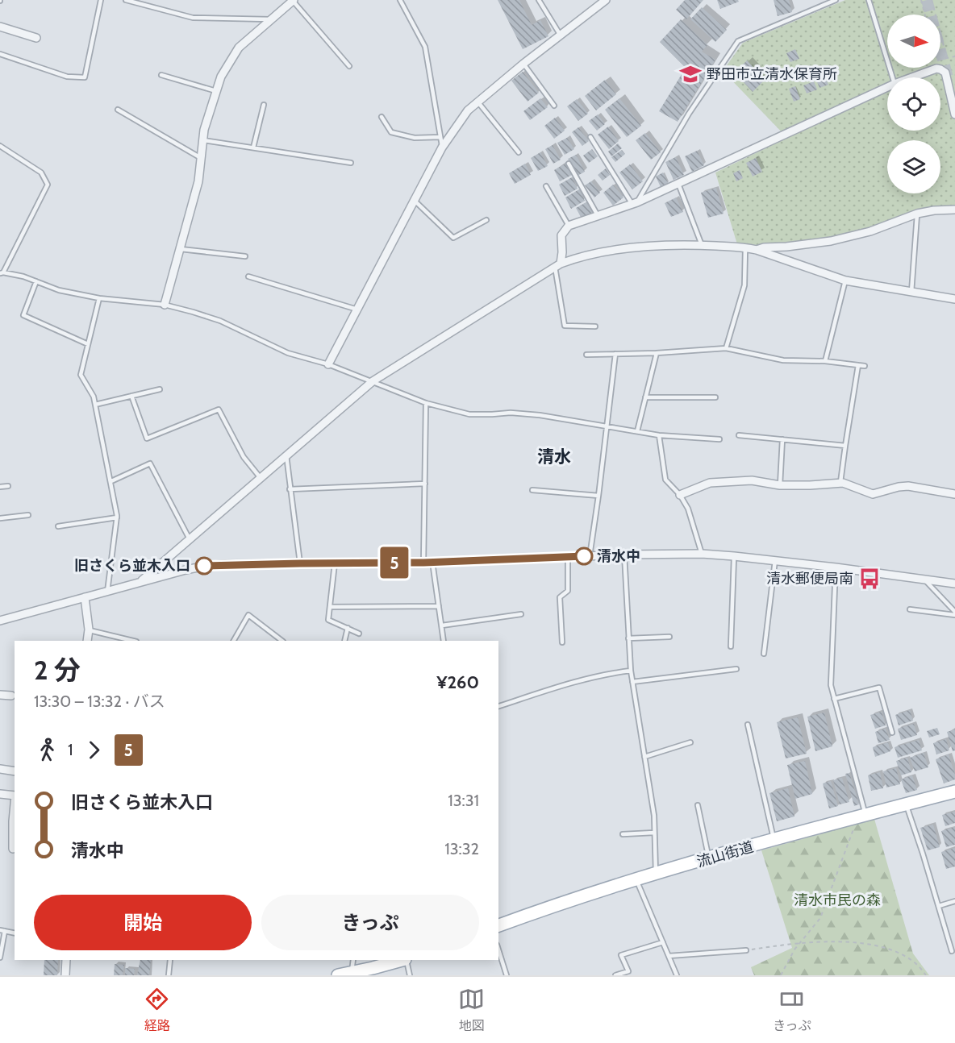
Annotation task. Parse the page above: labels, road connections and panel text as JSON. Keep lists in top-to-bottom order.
{
  "streets": {
    "main road": ["流山街道"]
  },
  "districts": ["清水"],
  "parks": ["清水市民の森"],
  "places": {
    "school or university": ["野田市立清水保育所"],
    "other": ["清水中", "旧さくら並木入口"],
    "bus stop": ["清水郵便局南"]
  },
  "lines": ["bus line 5"],
  "north": "right",
  "page": {
    "on_map": "5",
    "heading": ["2 分", "13:30 – 13:32 · バス", "¥260"],
    "legs": ["1", "5"],
    "list": [
      {
        "name": "旧さくら並木入口",
        "value": "13:31"
      },
      {
        "name": "清水中",
        "value": "13:32"
      }
    ],
    "buttons": ["開始", "きっぷ"],
    "tabs": ["経路", "地図", "きっぷ"]
  }
}
